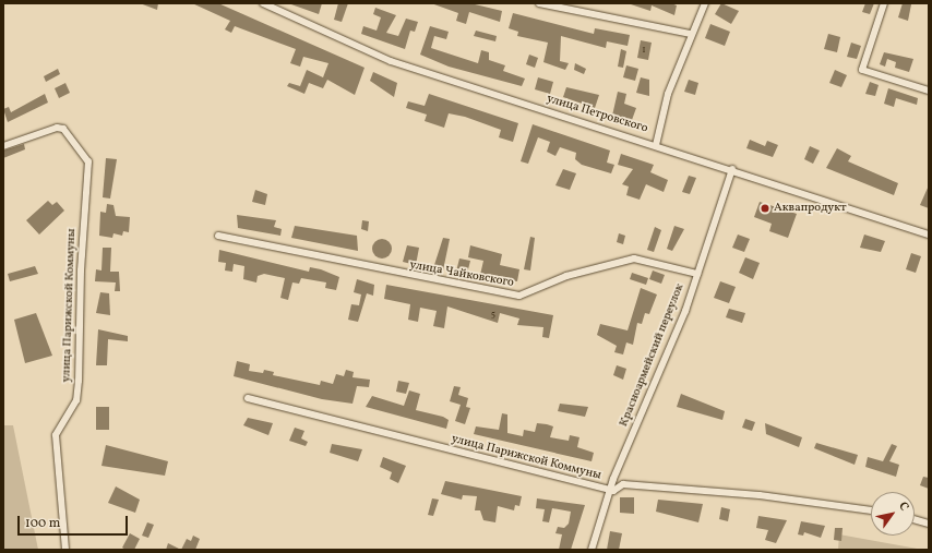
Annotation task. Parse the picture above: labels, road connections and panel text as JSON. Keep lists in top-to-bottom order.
{
  "streets": {
    "street": [
      "улица Петровского",
      "улица Чайковского",
      "улица Парижской Коммуны",
      "Красноармейский переулок"
    ]
  },
  "crossings": [
    ["улица Петровского", "Красноармейский переулок"],
    ["улица Чайковского", "Красноармейский переулок"],
    ["улица Парижской Коммуны", "Красноармейский переулок"]
  ],
  "places": ["Аквапродукт"],
  "house_numbers": ["1", "5"],
  "scale_bar": "100 m",
  "north": "top right"
}
